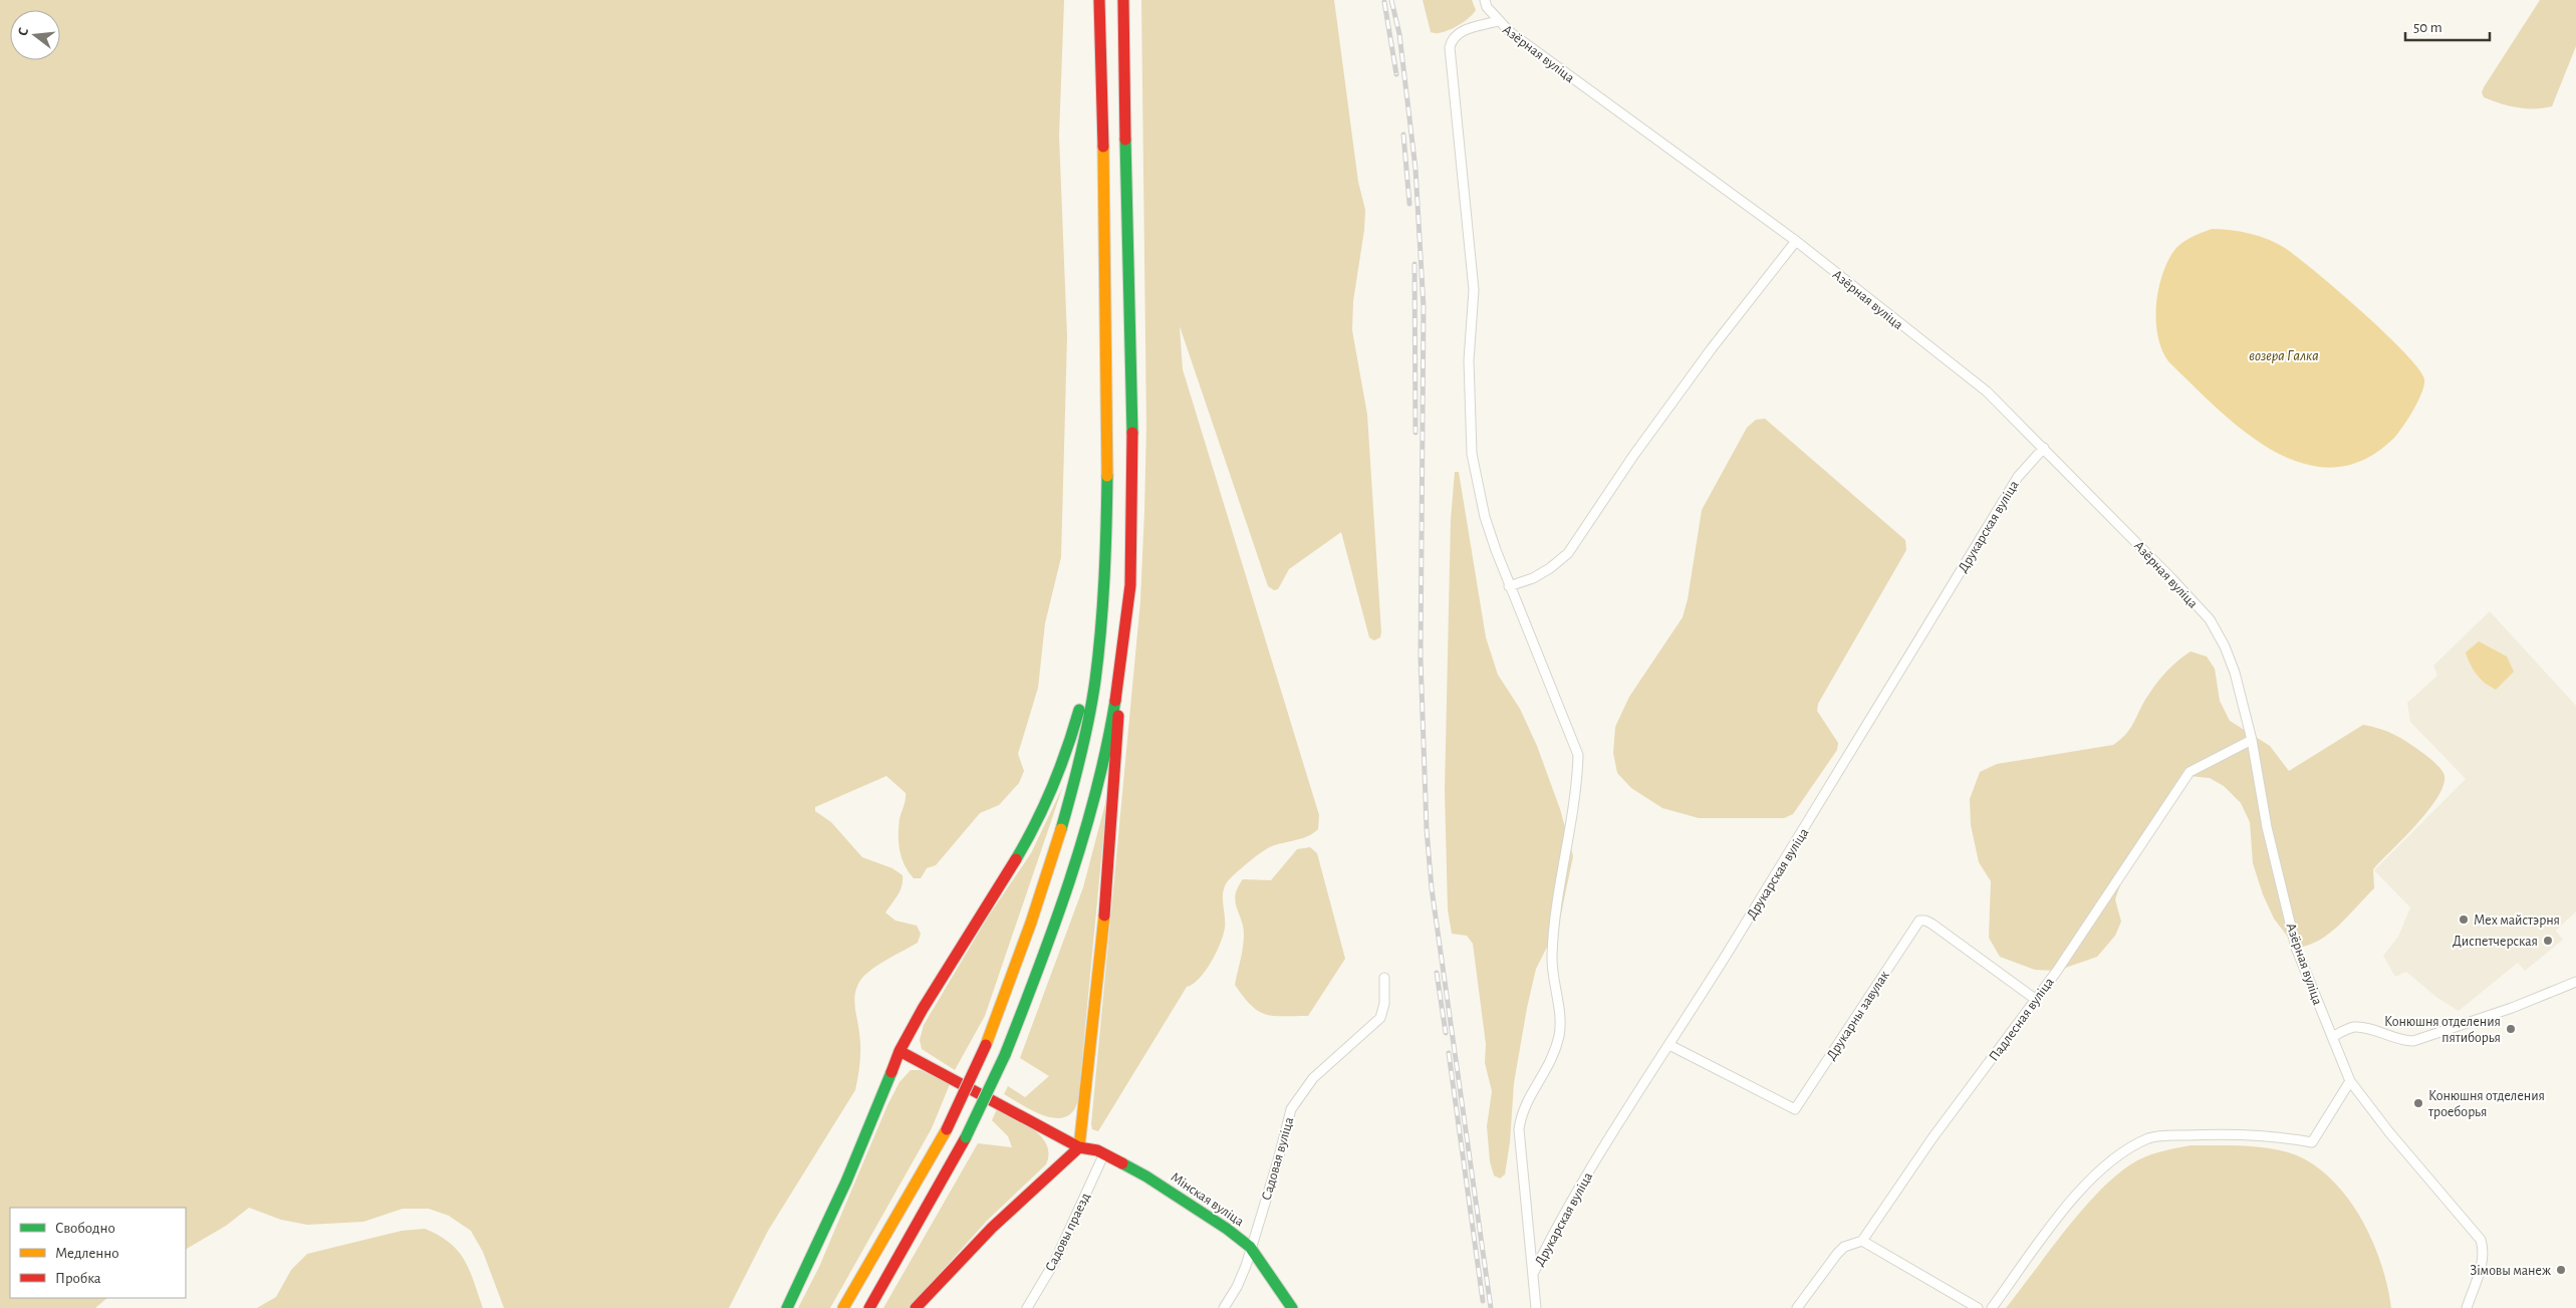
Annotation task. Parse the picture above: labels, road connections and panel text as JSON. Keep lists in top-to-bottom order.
{
  "streets": {
    "main road": ["Мінская вуліца"],
    "street": [
      "Азёрная вуліца",
      "Друкарская вуліца",
      "Друкарны завулак",
      "Падлесная вуліца",
      "Садовая вуліца",
      "Садовы праезд"
    ]
  },
  "crossings": [
    ["Азёрная вуліца", "Друкарская вуліца"],
    ["Азёрная вуліца", "Падлесная вуліца"],
    ["Друкарская вуліца", "Друкарны завулак"],
    ["Друкарны завулак", "Падлесная вуліца"],
    ["Садовая вуліца", "Мінская вуліца"],
    ["Мінская вуліца", "Садовы праезд"]
  ],
  "water": ["возера Галка"],
  "places": [
    "Мех майстэрня",
    "Диспетчерская",
    "Конюшня отделения пятиборья",
    "Конюшня отделения троеборья",
    "Зімовы манеж"
  ],
  "legend": ["Свободно", "Медленно", "Пробка"],
  "scale_bar": "50 m",
  "north": "left"
}
